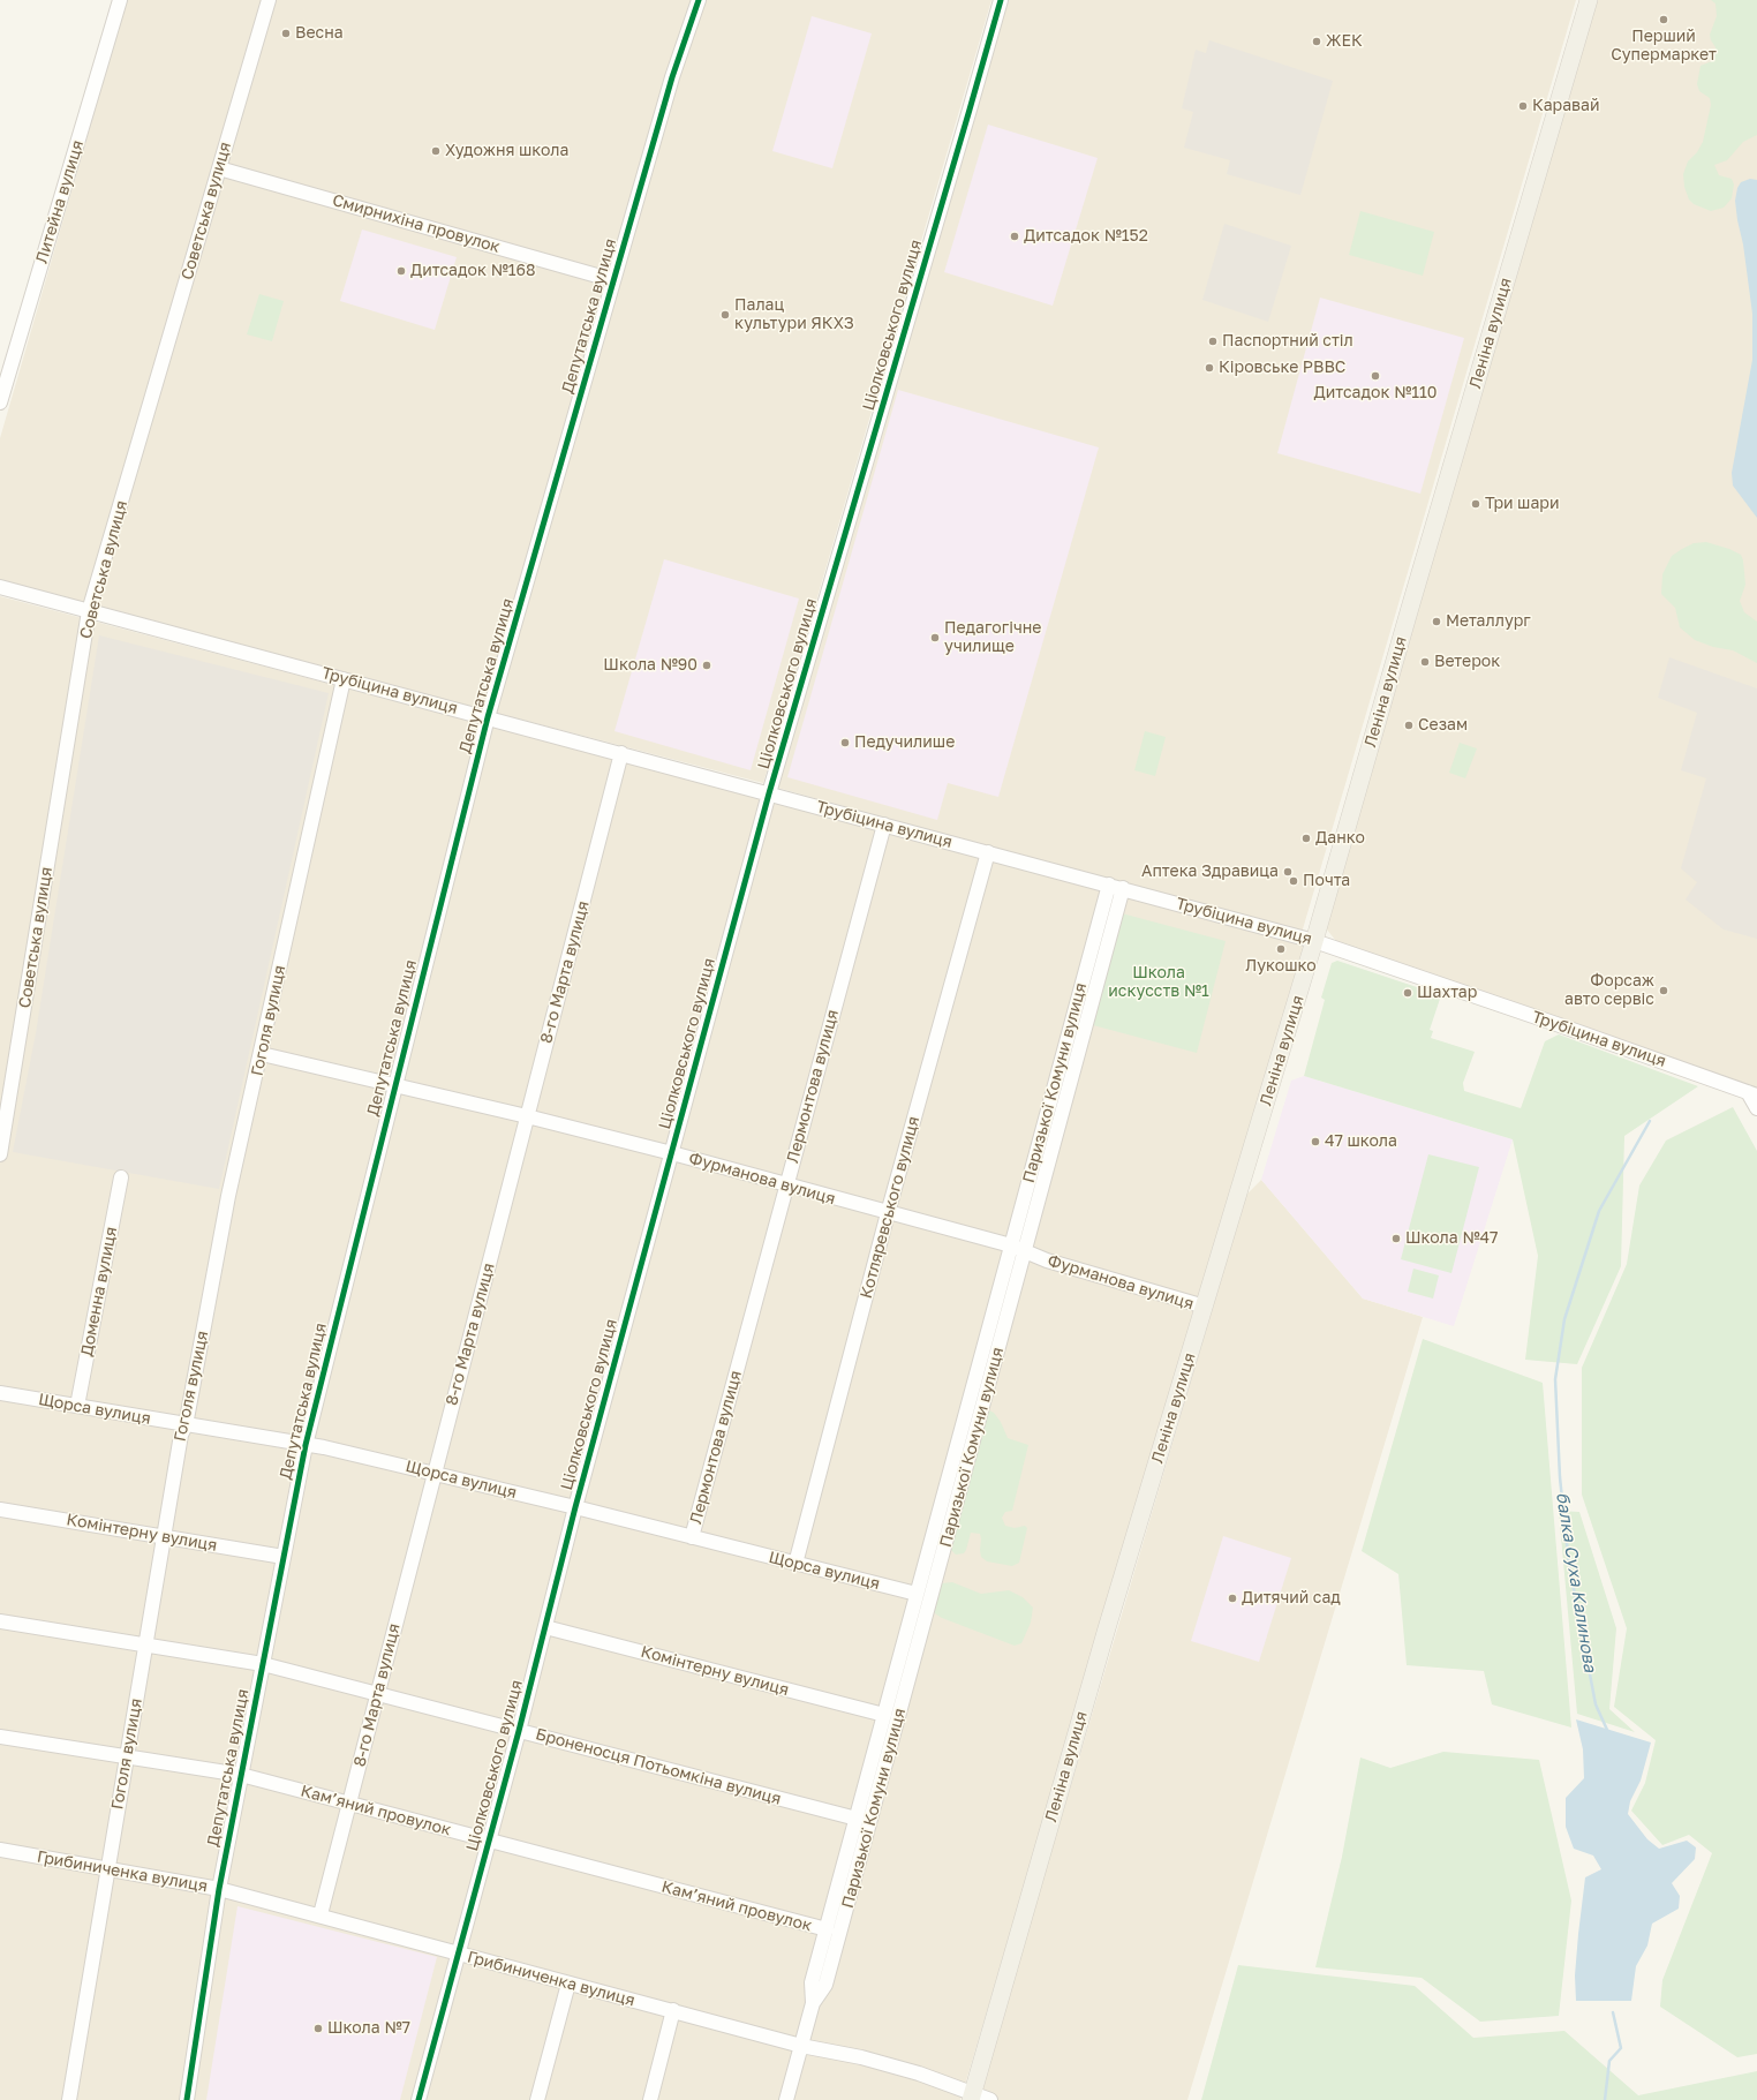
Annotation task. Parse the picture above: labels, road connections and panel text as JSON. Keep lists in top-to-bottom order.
{
  "streets": {
    "main road": ["Леніна вулиця"],
    "street": [
      "Литейна вулиця",
      "Советська вулиця",
      "Смирнихіна провулок",
      "Депутатська вулиця",
      "Ціолковського вулиця",
      "Трубіцина вулиця",
      "8-го Марта вулиця",
      "Гоголя вулиця",
      "Паризької Комуни вулиця",
      "Лермонтова вулиця",
      "Фурманова вулиця",
      "Котляревського вулиця",
      "Доменна вулиця",
      "Щорса вулиця",
      "Комінтерну вулиця",
      "Броненосця Потьомкіна вулиця",
      "Кам’яний провулок",
      "Грибиниченка вулиця"
    ]
  },
  "crossings": [
    ["Советська вулиця", "Смирнихіна провулок"],
    ["Советська вулиця", "Трубіцина вулиця"],
    ["Смирнихіна провулок", "Депутатська вулиця"],
    ["Депутатська вулиця", "Трубіцина вулиця"],
    ["Депутатська вулиця", "Фурманова вулиця"],
    ["Депутатська вулиця", "Щорса вулиця"],
    ["Депутатська вулиця", "Комінтерну вулиця"],
    ["Депутатська вулиця", "Броненосця Потьомкіна вулиця"],
    ["Депутатська вулиця", "Кам’яний провулок"],
    ["Депутатська вулиця", "Грибиниченка вулиця"],
    ["Ціолковського вулиця", "Трубіцина вулиця"],
    ["Ціолковського вулиця", "Фурманова вулиця"],
    ["Ціолковського вулиця", "Щорса вулиця"],
    ["Ціолковського вулиця", "Комінтерну вулиця"],
    ["Ціолковського вулиця", "Броненосця Потьомкіна вулиця"],
    ["Ціолковського вулиця", "Кам’яний провулок"],
    ["Ціолковського вулиця", "Грибиниченка вулиця"],
    ["Леніна вулиця", "Трубіцина вулиця"],
    ["Леніна вулиця", "Фурманова вулиця"],
    ["Леніна вулиця", "Грибиниченка вулиця"],
    ["Трубіцина вулиця", "8-го Марта вулиця"],
    ["Трубіцина вулиця", "Гоголя вулиця"],
    ["Трубіцина вулиця", "Паризької Комуни вулиця"],
    ["Трубіцина вулиця", "Лермонтова вулиця"],
    ["Трубіцина вулиця", "Котляревського вулиця"],
    ["8-го Марта вулиця", "Фурманова вулиця"],
    ["8-го Марта вулиця", "Щорса вулиця"],
    ["8-го Марта вулиця", "Броненосця Потьомкіна вулиця"],
    ["8-го Марта вулиця", "Кам’яний провулок"],
    ["8-го Марта вулиця", "Грибиниченка вулиця"],
    ["Гоголя вулиця", "Фурманова вулиця"],
    ["Гоголя вулиця", "Щорса вулиця"],
    ["Гоголя вулиця", "Комінтерну вулиця"],
    ["Гоголя вулиця", "Броненосця Потьомкіна вулиця"],
    ["Гоголя вулиця", "Кам’яний провулок"],
    ["Гоголя вулиця", "Грибиниченка вулиця"],
    ["Паризької Комуни вулиця", "Фурманова вулиця"],
    ["Паризької Комуни вулиця", "Щорса вулиця"],
    ["Паризької Комуни вулиця", "Комінтерну вулиця"],
    ["Паризької Комуни вулиця", "Броненосця Потьомкіна вулиця"],
    ["Паризької Комуни вулиця", "Кам’яний провулок"],
    ["Паризької Комуни вулиця", "Грибиниченка вулиця"],
    ["Лермонтова вулиця", "Фурманова вулиця"],
    ["Лермонтова вулиця", "Щорса вулиця"],
    ["Фурманова вулиця", "Котляревського вулиця"],
    ["Котляревського вулиця", "Щорса вулиця"],
    ["Доменна вулиця", "Щорса вулиця"]
  ],
  "water": ["балка Суха Калинова"],
  "parks": ["Школа искусств №1"],
  "places": [
    "Перший Супермаркет",
    "Весна",
    "ЖЕК",
    "Каравай",
    "Художня школа",
    "Дитсадок №152",
    "Дитсадок №168",
    "Палац культури ЯКХЗ",
    "Паспортний стіл",
    "Кіровське РВВС",
    "Дитсадок №110",
    "Три шари",
    "Металлург",
    "Педагогічне училище",
    "Ветерок",
    "Школа №90",
    "Сезам",
    "Педучилише",
    "Данко",
    "Аптека Здравица",
    "Почта",
    "Лукошко",
    "Форсаж авто сервіс",
    "Шахтар",
    "47 школа",
    "Школа №47",
    "Дитячий сад",
    "Школа №7"
  ]
}
